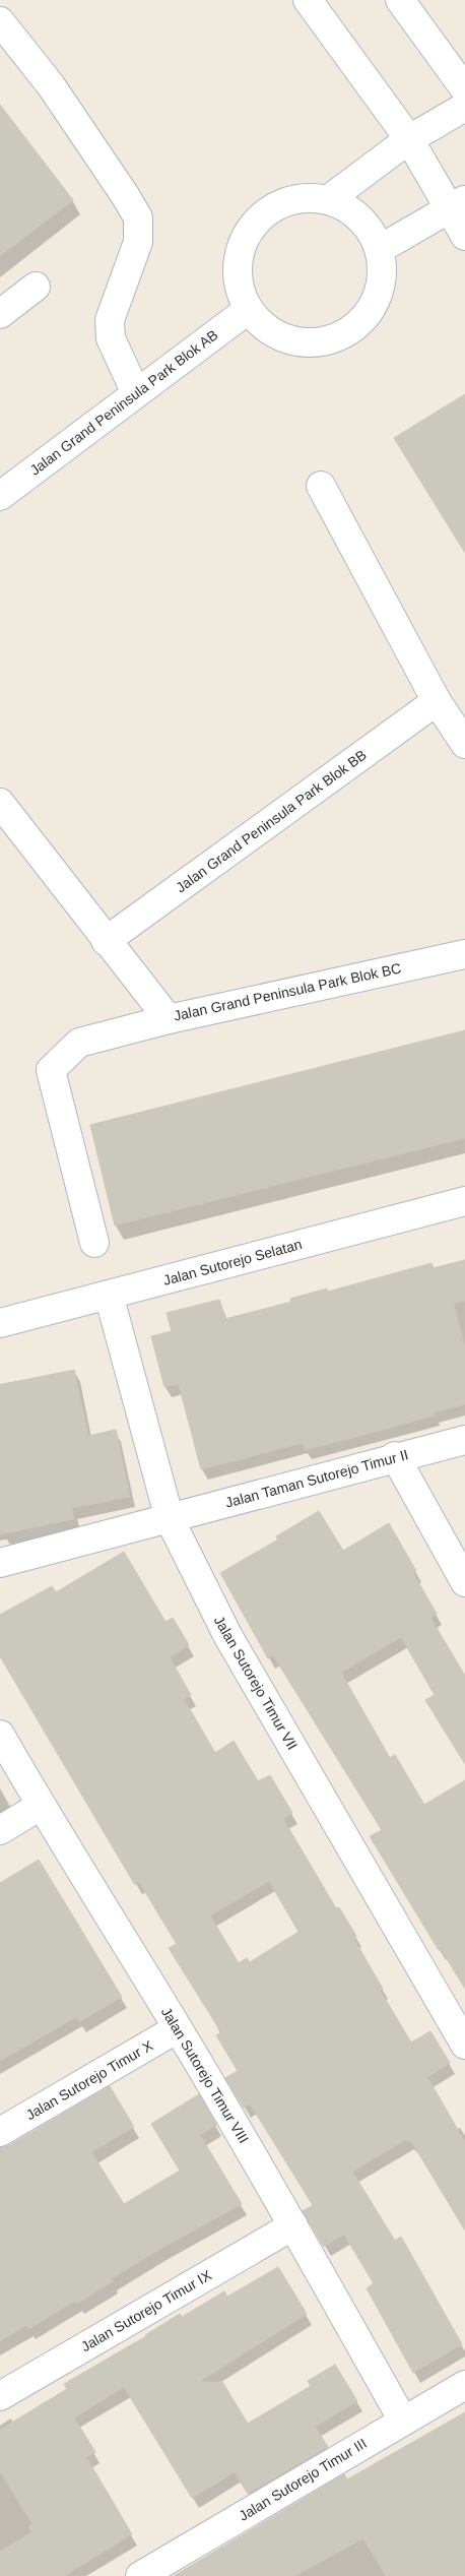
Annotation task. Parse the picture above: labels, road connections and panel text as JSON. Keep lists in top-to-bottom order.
{
  "streets": {
    "street": [
      "Jalan Grand Peninsula Park Blok AB",
      "Jalan Grand Peninsula Park Blok BB",
      "Jalan Grand Peninsula Park Blok BC",
      "Jalan Sutorejo Selatan",
      "Jalan Taman Sutorejo Timur II",
      "Jalan Sutorejo Timur VII",
      "Jalan Sutorejo Timur VIII",
      "Jalan Sutorejo Timur X",
      "Jalan Sutorejo Timur IX",
      "Jalan Sutorejo Timur III"
    ]
  },
  "crossings": [
    ["Jalan Grand Peninsula Park Blok BB", "Jalan Grand Peninsula Park Blok BC"],
    ["Jalan Sutorejo Selatan", "Jalan Sutorejo Timur VII"],
    ["Jalan Taman Sutorejo Timur II", "Jalan Sutorejo Timur VII"],
    ["Jalan Sutorejo Timur VIII", "Jalan Sutorejo Timur X"],
    ["Jalan Sutorejo Timur VIII", "Jalan Sutorejo Timur IX"],
    ["Jalan Sutorejo Timur VIII", "Jalan Sutorejo Timur III"]
  ]
}
